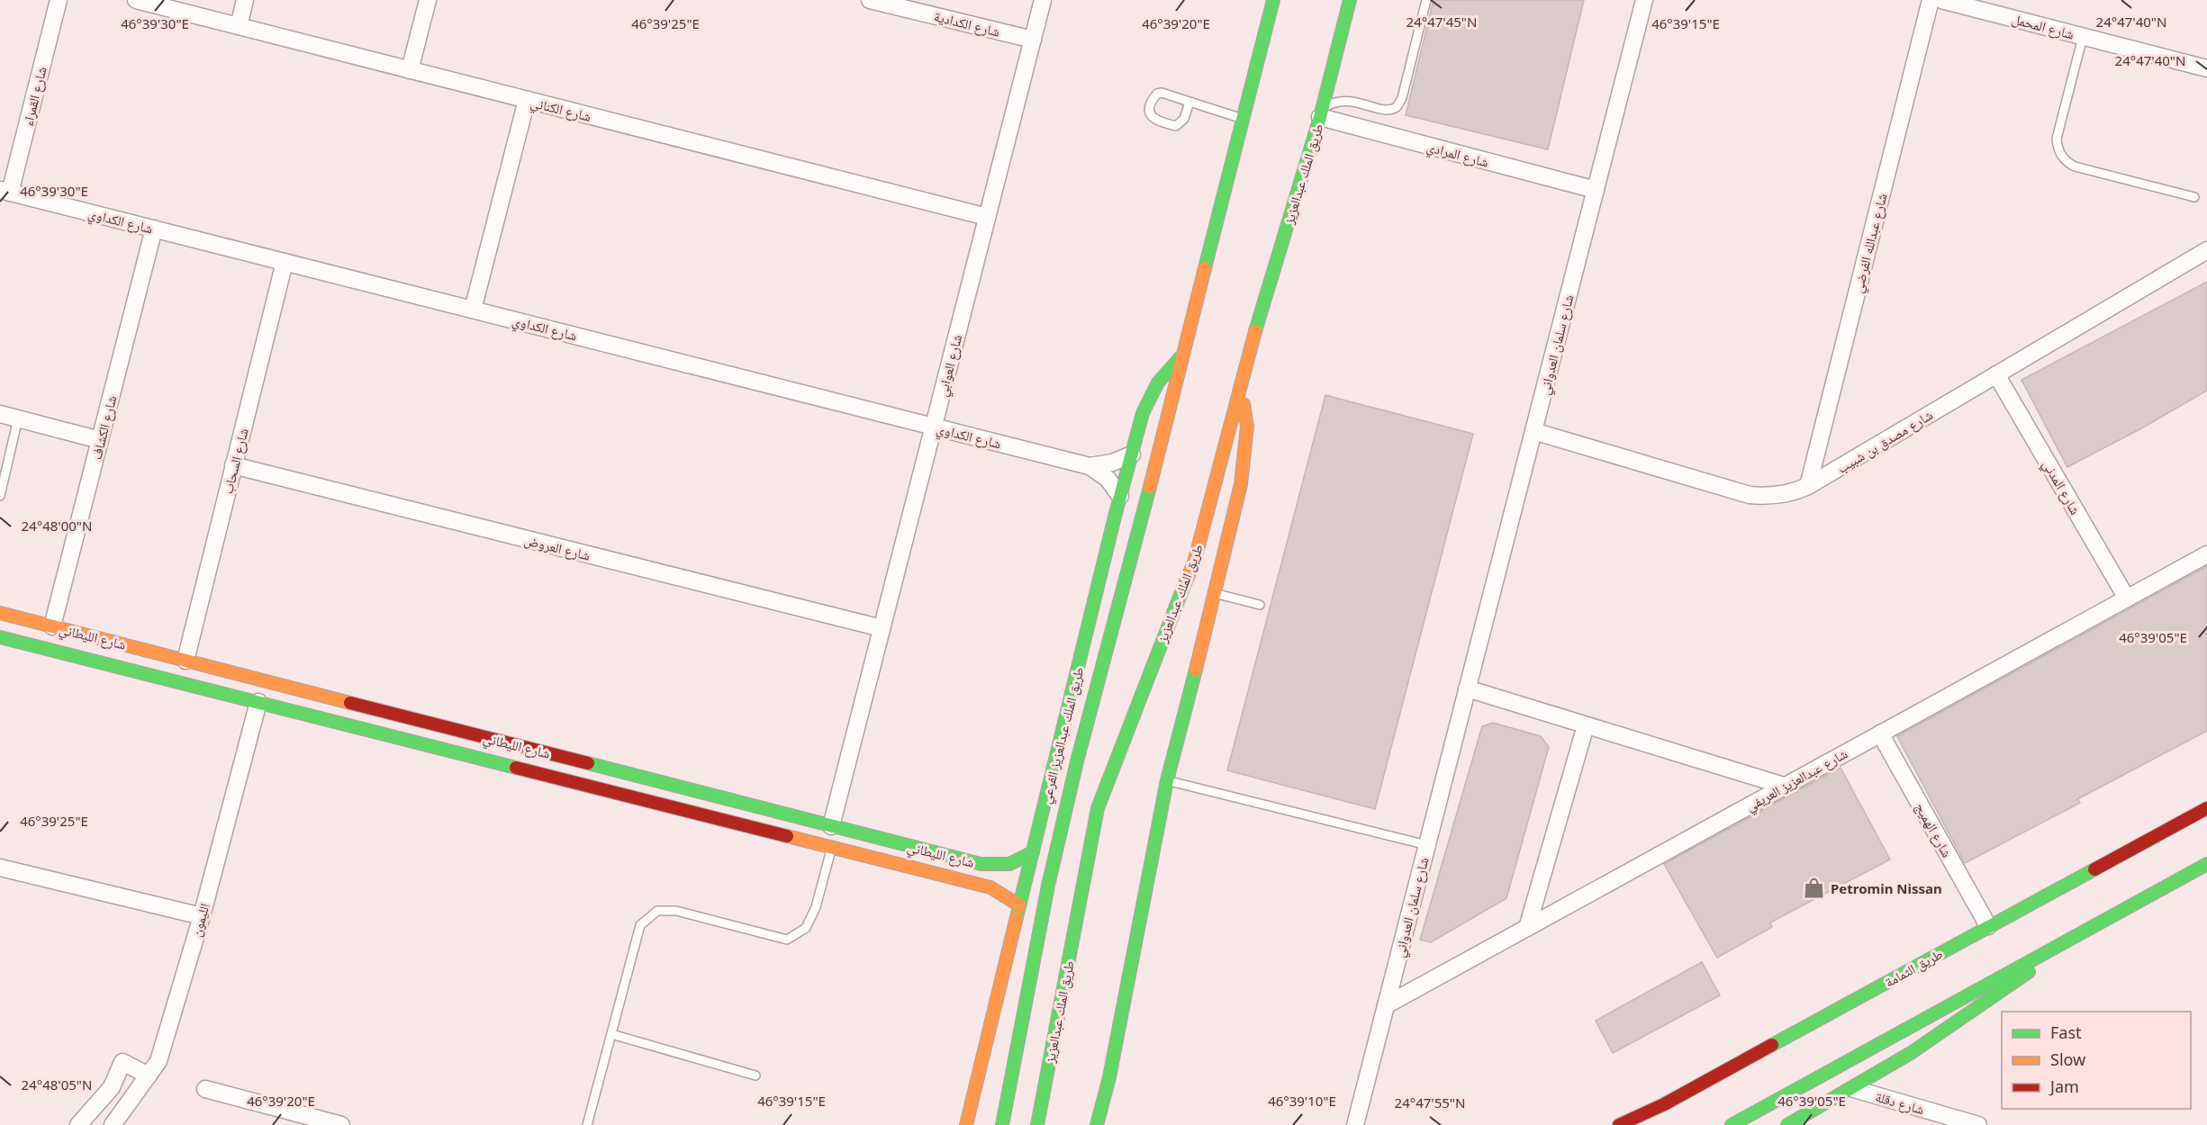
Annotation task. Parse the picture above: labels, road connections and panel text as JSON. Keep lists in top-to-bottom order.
{
  "streets": {
    "main road": [
      "طريق الملك عبدالعزيز",
      "شارع الليطاني",
      "طريق الملك عبدالعزيز الفرعي",
      "طريق الثمامة"
    ],
    "street": [
      "شارع الكدادية",
      "شارع المحمل",
      "شارع القمراء",
      "شارع الكناني",
      "شارع المرادي",
      "شارع الكداوي",
      "شارع عبدالله الفرضي",
      "شارع سلمان العدواني",
      "شارع العوابي",
      "شارع الكشاف",
      "شارع مصدق بن شبيب",
      "شارع السحاب",
      "شارع المدني",
      "شارع العروض",
      "شارع عبدالعزيز العريفي",
      "شارع الهميج",
      "الليمون",
      "شارع دقلة"
    ]
  },
  "crossings": [
    ["شارع الكدادية", "شارع العوابي"],
    ["شارع القمراء", "شارع الكداوي"],
    ["شارع الكناني", "شارع العوابي"],
    ["شارع المرادي", "طريق الملك عبدالعزيز"],
    ["شارع المرادي", "شارع سلمان العدواني"],
    ["شارع الكداوي", "شارع العوابي"],
    ["شارع الكداوي", "شارع الكشاف"],
    ["شارع الكداوي", "شارع السحاب"],
    ["شارع الكداوي", "طريق الملك عبدالعزيز الفرعي"],
    ["شارع عبدالله الفرضي", "شارع مصدق بن شبيب"],
    ["شارع سلمان العدواني", "شارع مصدق بن شبيب"],
    ["شارع سلمان العدواني", "شارع عبدالعزيز العريفي"],
    ["شارع العوابي", "شارع العروض"],
    ["شارع العوابي", "شارع الليطاني"],
    ["شارع الكشاف", "شارع الليطاني"],
    ["شارع مصدق بن شبيب", "شارع المدني"],
    ["شارع السحاب", "شارع العروض"],
    ["شارع السحاب", "شارع الليطاني"],
    ["شارع المدني", "شارع عبدالعزيز العريفي"],
    ["شارع الليطاني", "طريق الملك عبدالعزيز الفرعي"],
    ["شارع الليطاني", "الليمون"],
    ["شارع عبدالعزيز العريفي", "شارع الهميج"],
    ["شارع الهميج", "طريق الثمامة"]
  ],
  "places": {
    "shop": ["Petromin Nissan"]
  },
  "legend": ["Fast", "Slow", "Jam"],
  "coordinates": [
    "24°47'45\"N",
    "24°47'40\"N",
    "46°39'30\"E",
    "46°39'25\"E",
    "46°39'20\"E",
    "46°39'15\"E",
    "24°48'00\"N",
    "46°39'05\"E",
    "24°48'05\"N",
    "46°39'10\"E",
    "24°47'55\"N"
  ]
}
